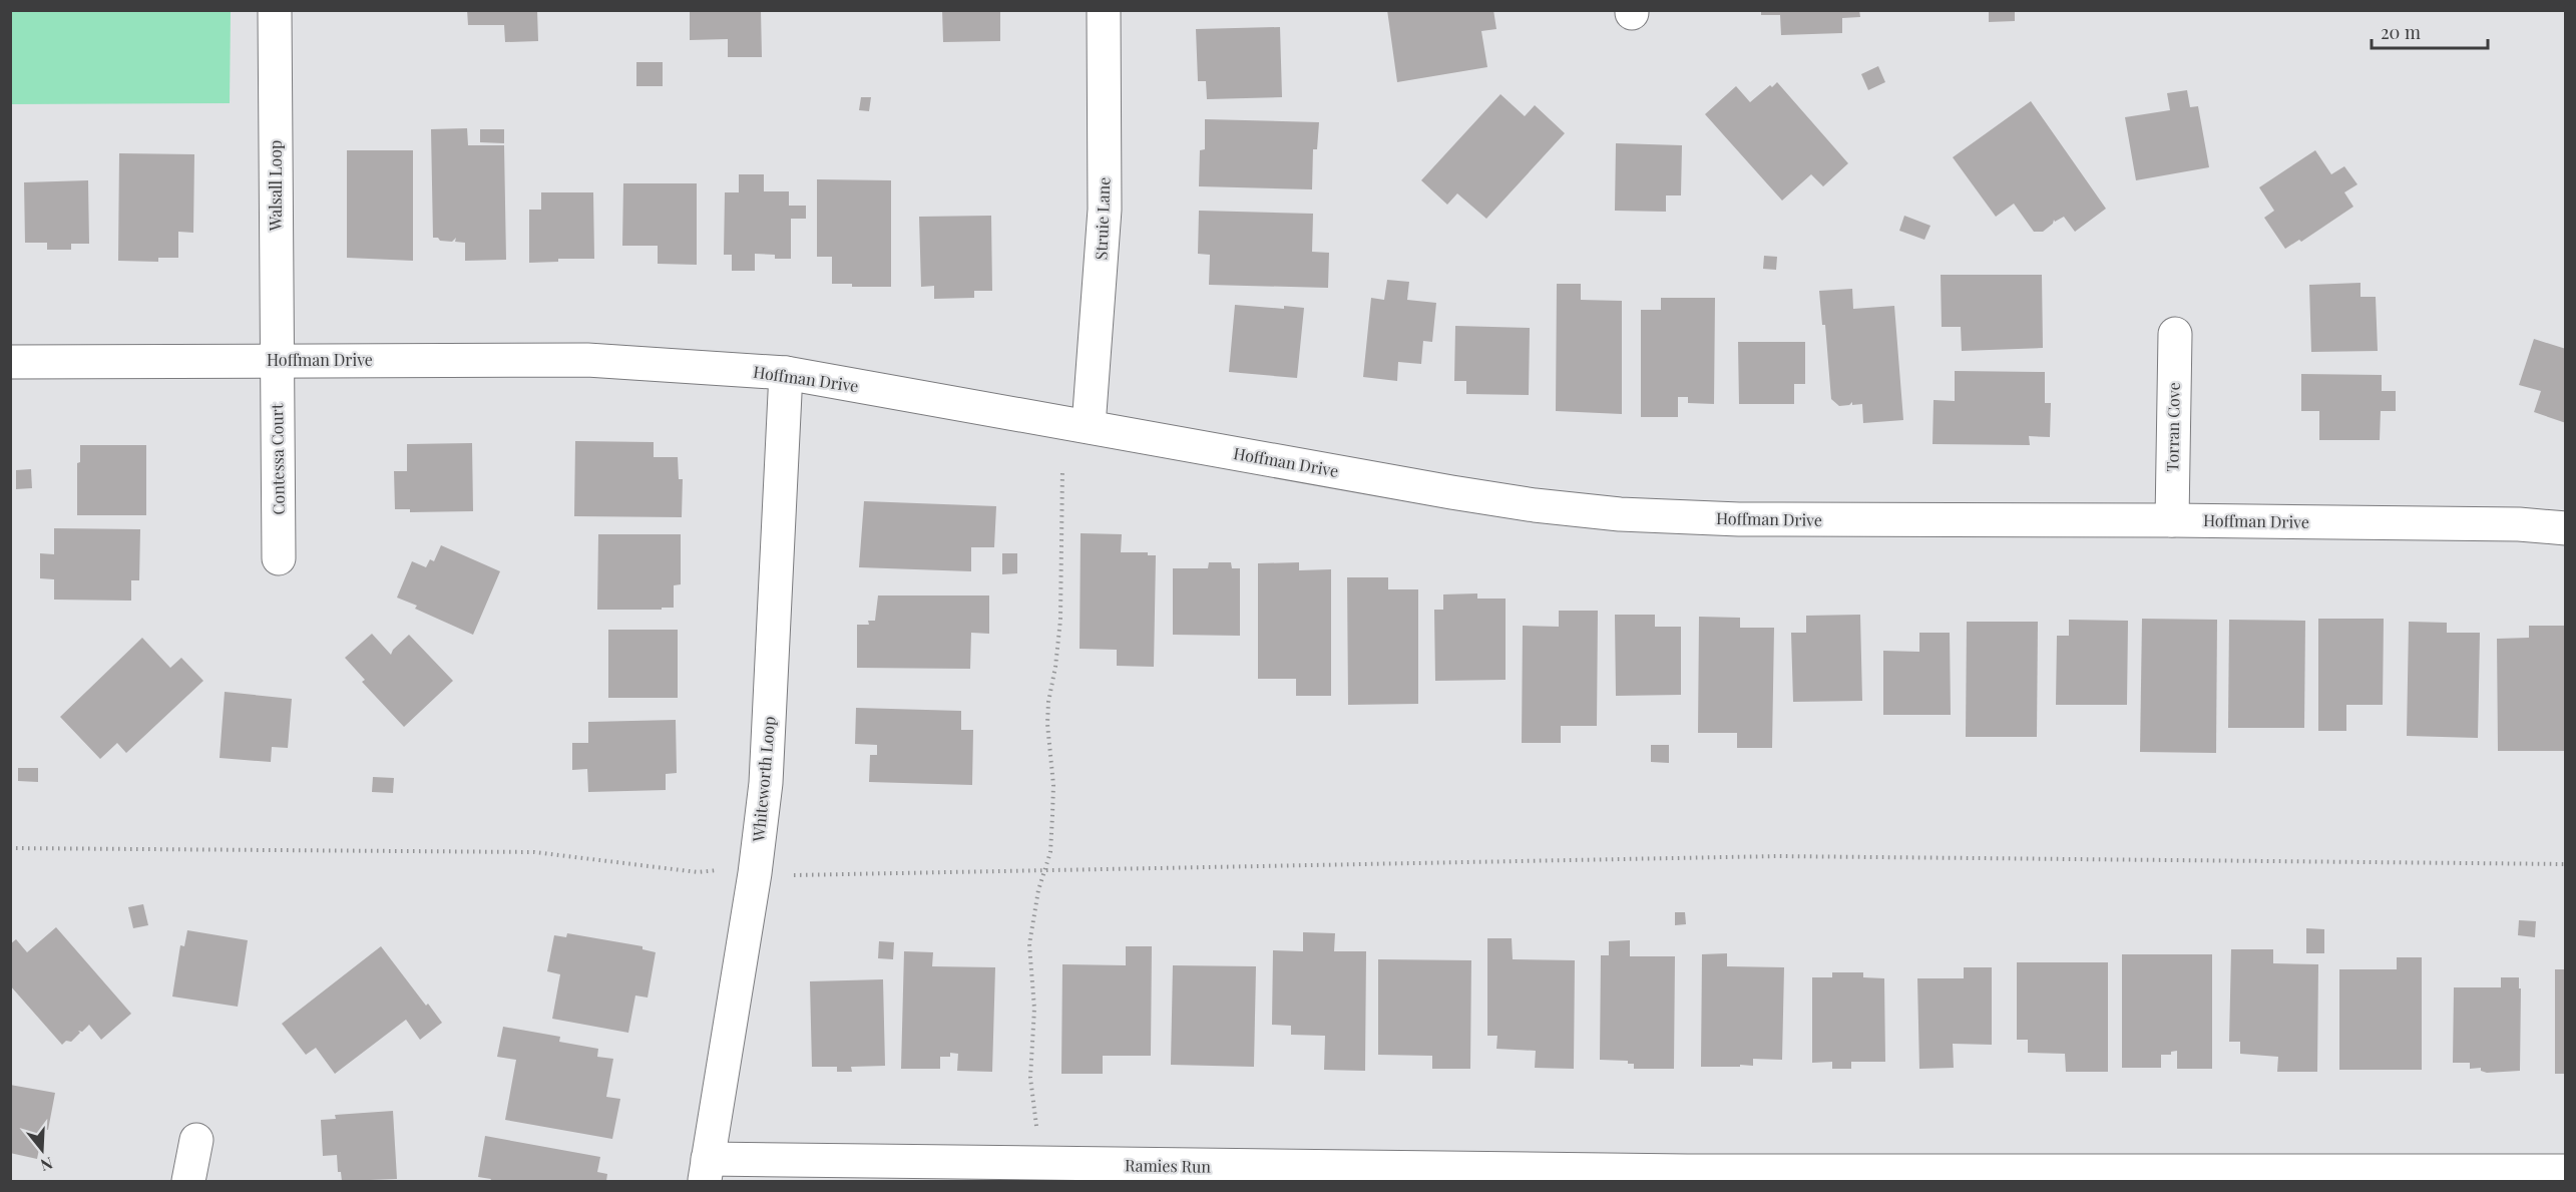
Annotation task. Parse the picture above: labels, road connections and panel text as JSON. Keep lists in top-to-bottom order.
{
  "streets": {
    "street": [
      "Walsall Loop",
      "Struie Lane",
      "Hoffman Drive",
      "Torran Cove",
      "Contessa Court",
      "Whiteworth Loop",
      "Ramies Run"
    ]
  },
  "crossings": [
    ["Walsall Loop", "Hoffman Drive"],
    ["Walsall Loop", "Contessa Court"],
    ["Struie Lane", "Hoffman Drive"],
    ["Hoffman Drive", "Torran Cove"],
    ["Hoffman Drive", "Contessa Court"],
    ["Hoffman Drive", "Whiteworth Loop"],
    ["Whiteworth Loop", "Ramies Run"]
  ],
  "scale_bar": "20 m",
  "north": "bottom"
}
